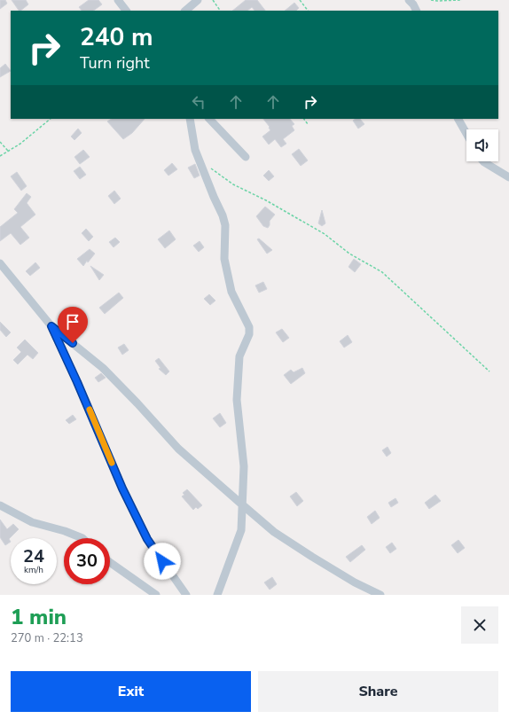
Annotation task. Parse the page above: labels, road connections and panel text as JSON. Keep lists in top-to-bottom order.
{
  "page": {
    "turn": ["240 m", "Turn right"],
    "speed": "24 km/h",
    "limit": "30",
    "heading": ["1 min", "270 m · 22:13"],
    "buttons": ["Exit", "Share"]
  }
}
